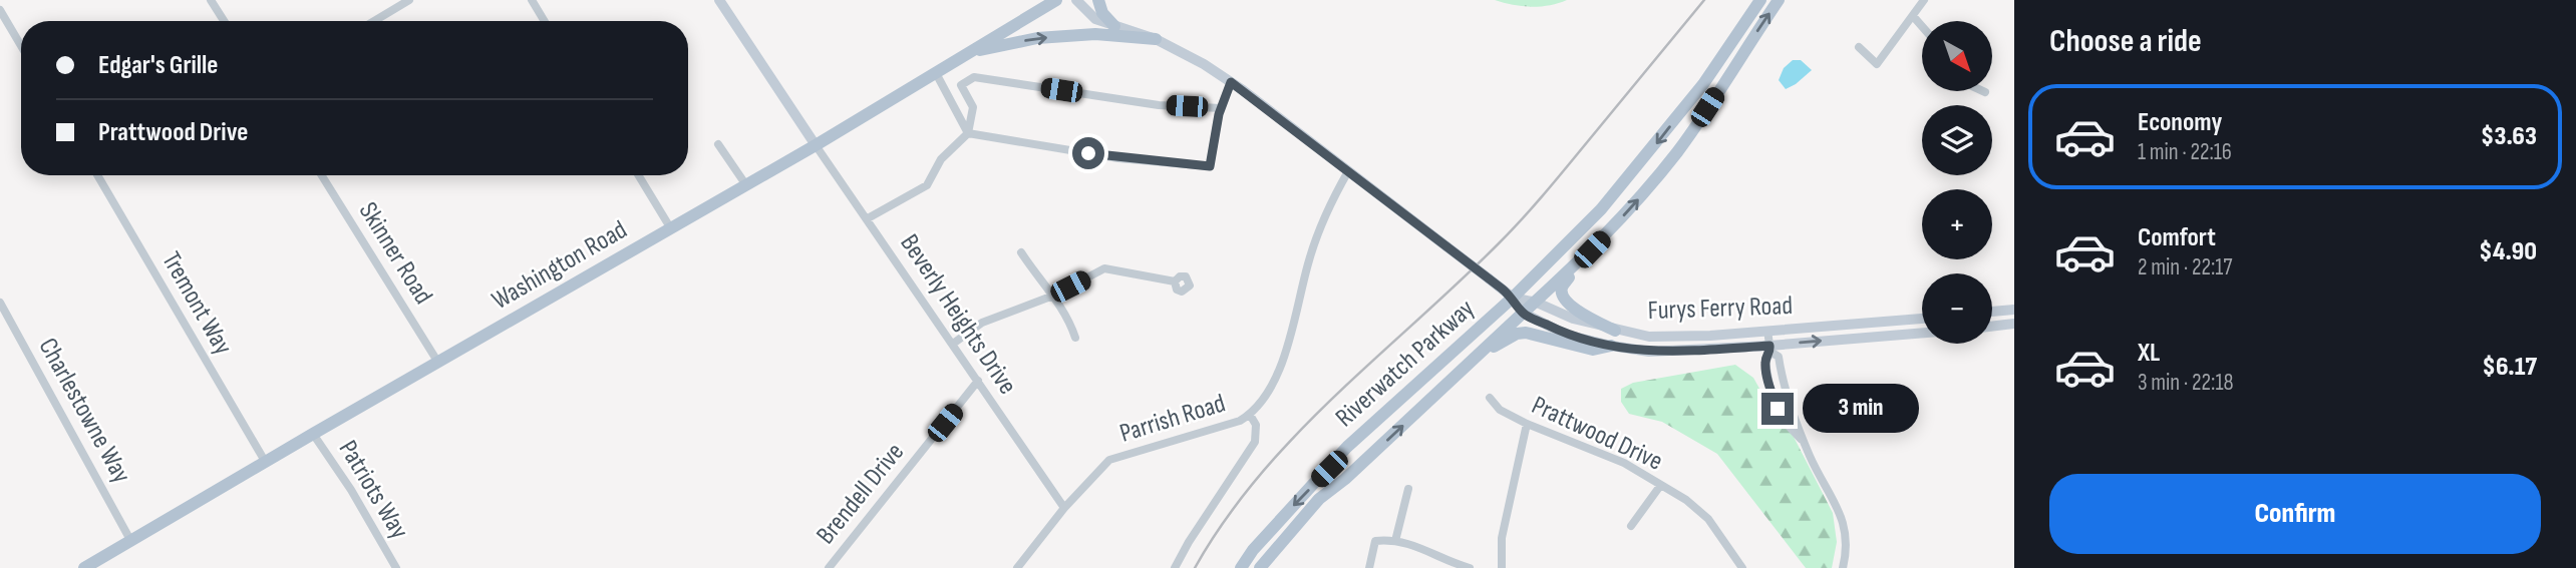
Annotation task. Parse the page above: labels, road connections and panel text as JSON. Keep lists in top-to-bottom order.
{
  "streets": {
    "main road": ["Washington Road", "Furys Ferry Road", "Riverwatch Parkway"],
    "street": [
      "Skinner Road",
      "Tremont Way",
      "Beverly Heights Drive",
      "Charlestowne Way",
      "Parrish Road",
      "Prattwood Drive",
      "Patriots Way",
      "Brendell Drive"
    ]
  },
  "crossings": [
    ["Skinner Road", "Washington Road"],
    ["Washington Road", "Tremont Way"],
    ["Washington Road", "Beverly Heights Drive"],
    ["Washington Road", "Charlestowne Way"],
    ["Washington Road", "Patriots Way"],
    ["Furys Ferry Road", "Riverwatch Parkway"],
    ["Furys Ferry Road", "Parrish Road"],
    ["Beverly Heights Drive", "Parrish Road"],
    ["Beverly Heights Drive", "Brendell Drive"]
  ],
  "north": "bottom right",
  "page": {
    "heading": "Choose a ride",
    "map_buttons": ["+", "−"],
    "banner": ["Edgar's Grille", "Prattwood Drive"],
    "list": [
      {
        "name": "Economy",
        "note": "1 min · 22:16",
        "value": "$3.63"
      },
      {
        "name": "Comfort",
        "note": "2 min · 22:17",
        "value": "$4.90"
      },
      {
        "name": "XL",
        "note": "3 min · 22:18",
        "value": "$6.17"
      }
    ],
    "bubble": "3 min",
    "buttons": "Confirm"
  }
}
